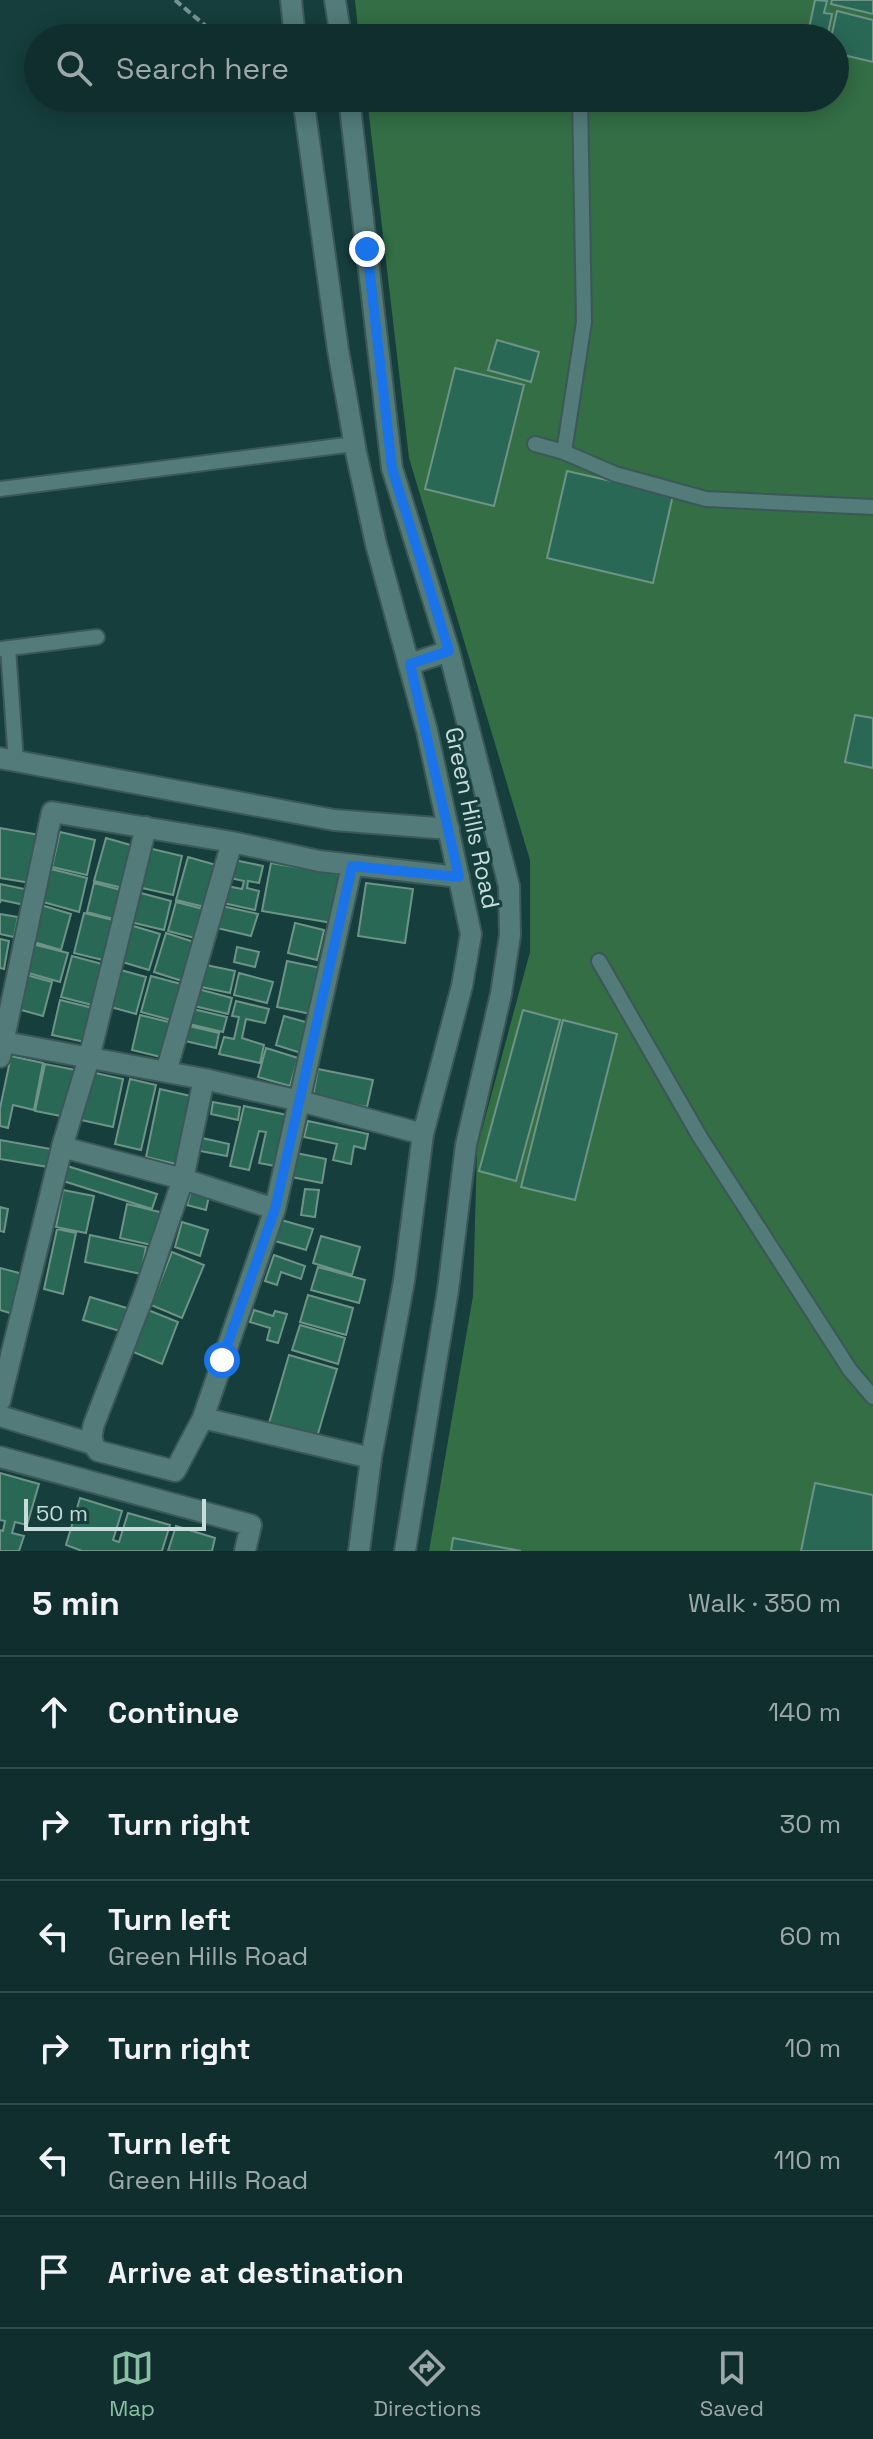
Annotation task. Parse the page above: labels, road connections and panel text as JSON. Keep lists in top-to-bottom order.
{
  "streets": {
    "street": ["Green Hills Road"]
  },
  "scale_bar": "50 m",
  "page": {
    "search": "Search here",
    "scale": "50 m",
    "heading": ["5 min", "Walk · 350 m"],
    "list": [
      ["Continue", "140 m"],
      ["Turn right", "30 m"],
      ["Turn left", "Green Hills Road", "60 m"],
      ["Turn right", "10 m"],
      ["Turn left", "Green Hills Road", "110 m"],
      "Arrive at destination"
    ],
    "nav": ["Map", "Directions", "Saved"]
  }
}
